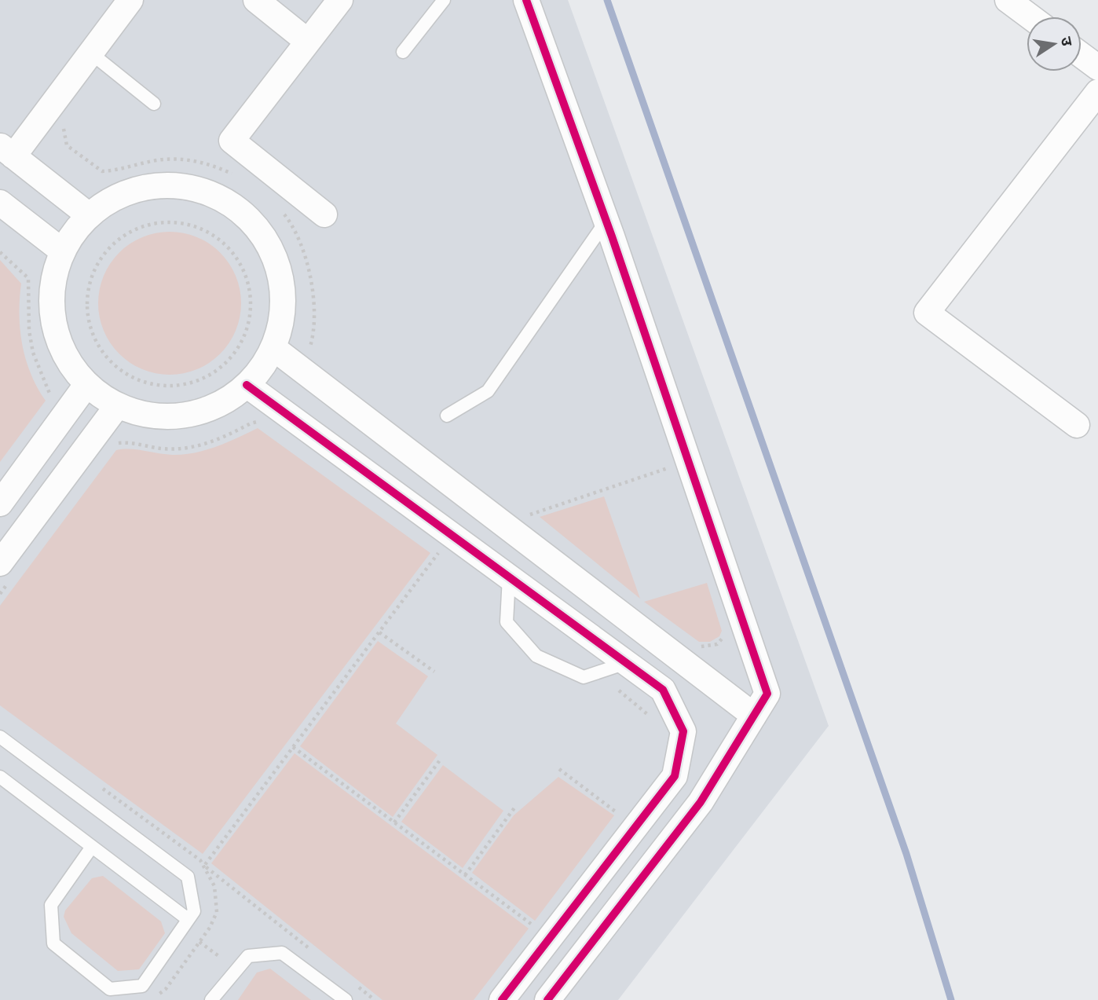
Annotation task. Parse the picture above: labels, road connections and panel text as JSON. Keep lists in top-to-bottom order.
{
  "north": "right"
}
